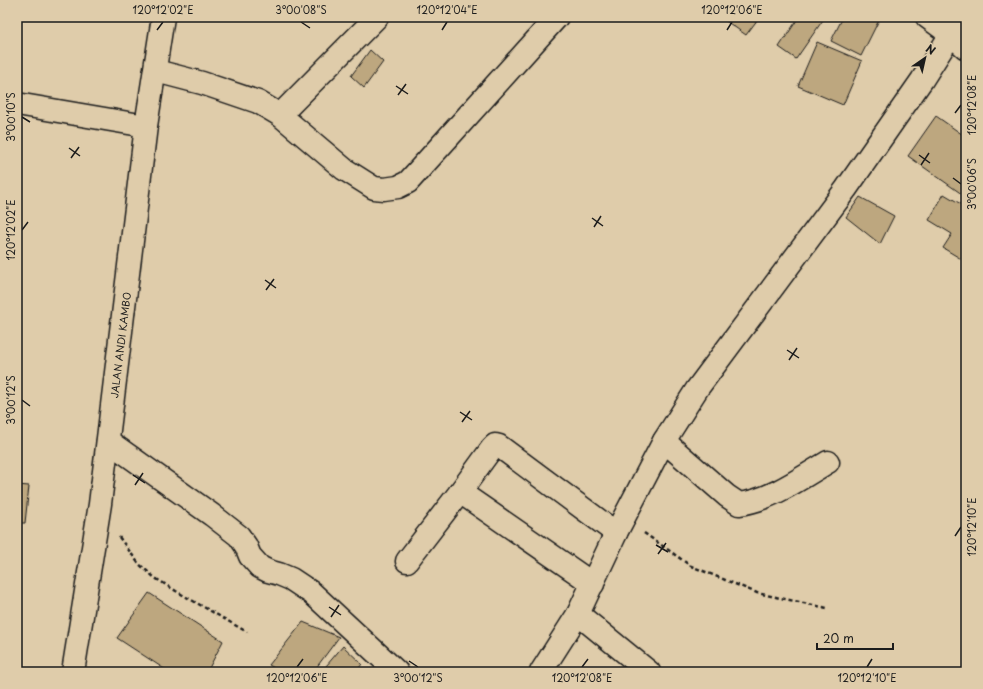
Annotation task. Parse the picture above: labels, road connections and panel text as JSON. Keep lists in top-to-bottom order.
{
  "streets": {
    "street": ["JALAN ANDI KAMBO"]
  },
  "scale_bar": "20 m",
  "north": "top right",
  "coordinates": [
    "120°12'02\"E",
    "3°00'08\"S",
    "120°12'04\"E",
    "120°12'06\"E",
    "120°12'08\"E",
    "3°00'10\"S",
    "3°00'06\"S",
    "3°00'12\"S",
    "120°12'10\"E"
  ]
}
